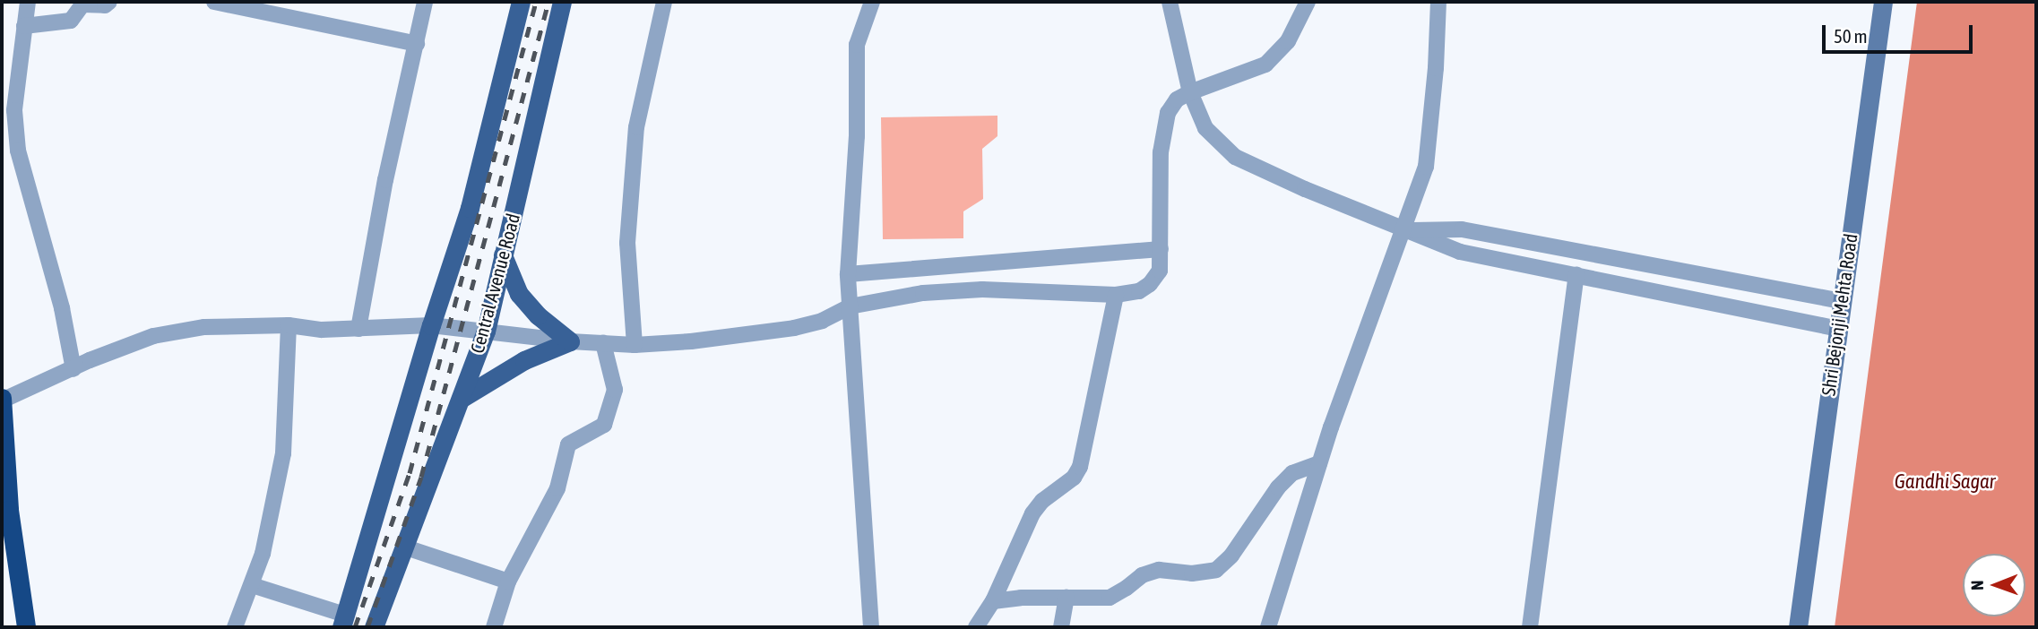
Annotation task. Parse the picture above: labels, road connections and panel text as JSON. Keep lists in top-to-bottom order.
{
  "streets": {
    "main road": ["Central Avenue Road", "Shri Bejonji Mehta Road"]
  },
  "water": ["Gandhi Sagar"],
  "scale_bar": "50 m",
  "north": "left"
}
